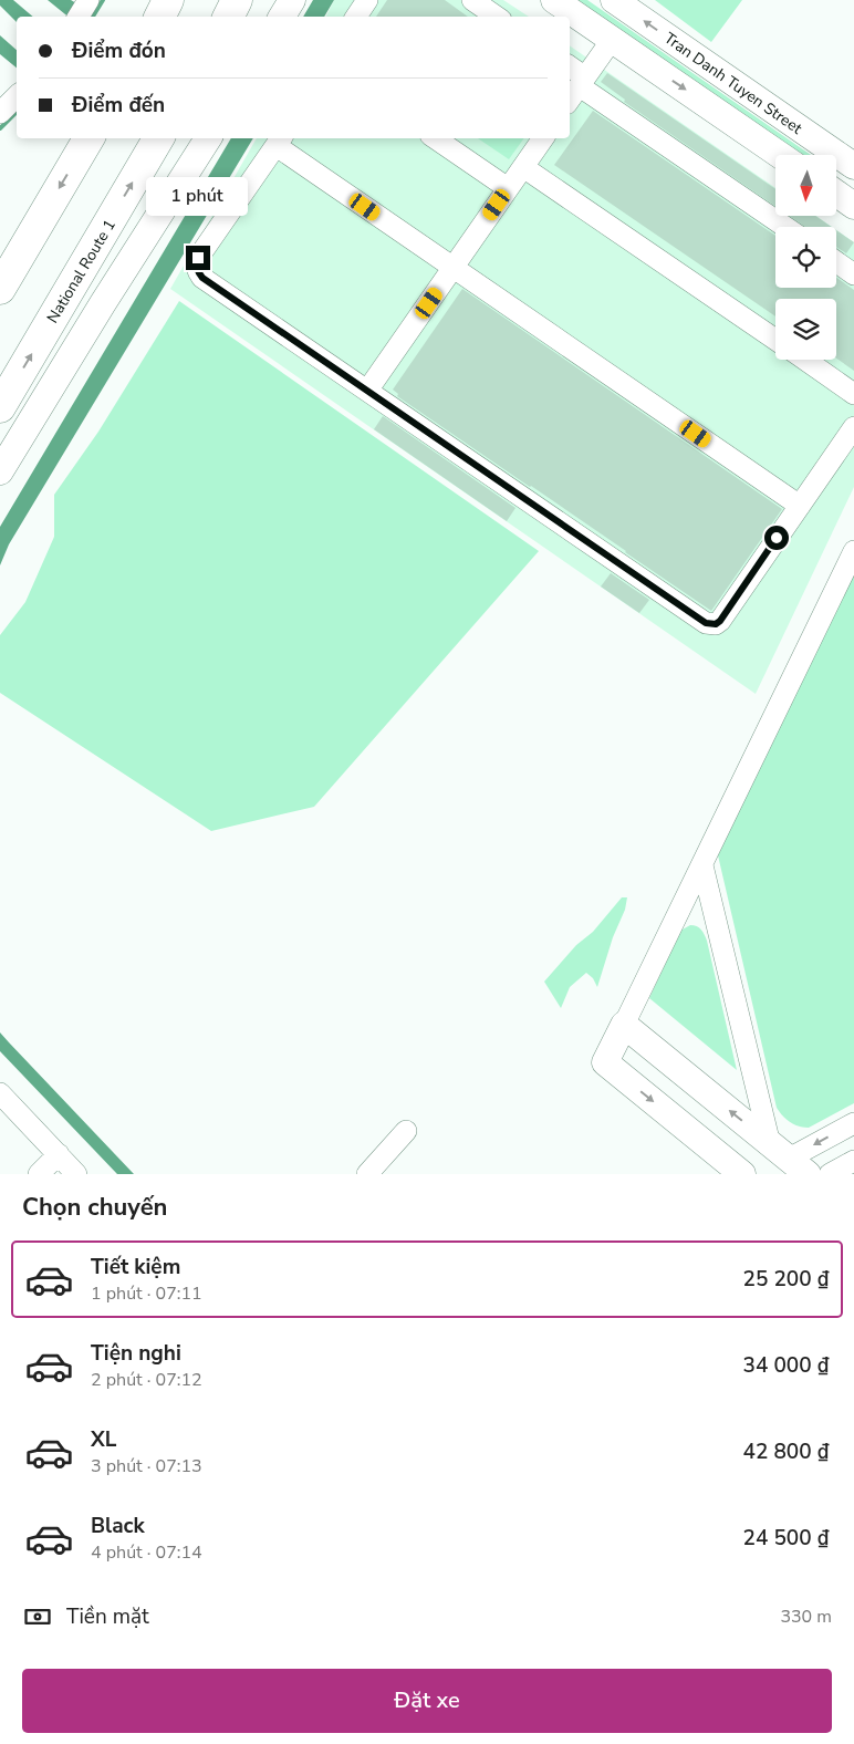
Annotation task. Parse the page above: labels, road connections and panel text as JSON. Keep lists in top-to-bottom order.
{
  "streets": {
    "highway": ["National Route 1"],
    "main road": ["Tran Danh Tuyen Street"]
  },
  "north": "bottom",
  "page": {
    "banner": ["Điểm đón", "Điểm đến"],
    "bubble": "1 phút",
    "heading": "Chọn chuyến",
    "list": [
      {
        "name": "Tiết kiệm",
        "note": "1 phút · 07:11",
        "value": "25 200 ₫"
      },
      {
        "name": "Tiện nghi",
        "note": "2 phút · 07:12",
        "value": "34 000 ₫"
      },
      {
        "name": "XL",
        "note": "3 phút · 07:13",
        "value": "42 800 ₫"
      },
      {
        "name": "Black",
        "note": "4 phút · 07:14",
        "value": "24 500 ₫"
      }
    ],
    "pay": ["Tiền mặt", "330 m"],
    "buttons": "Đặt xe"
  }
}
